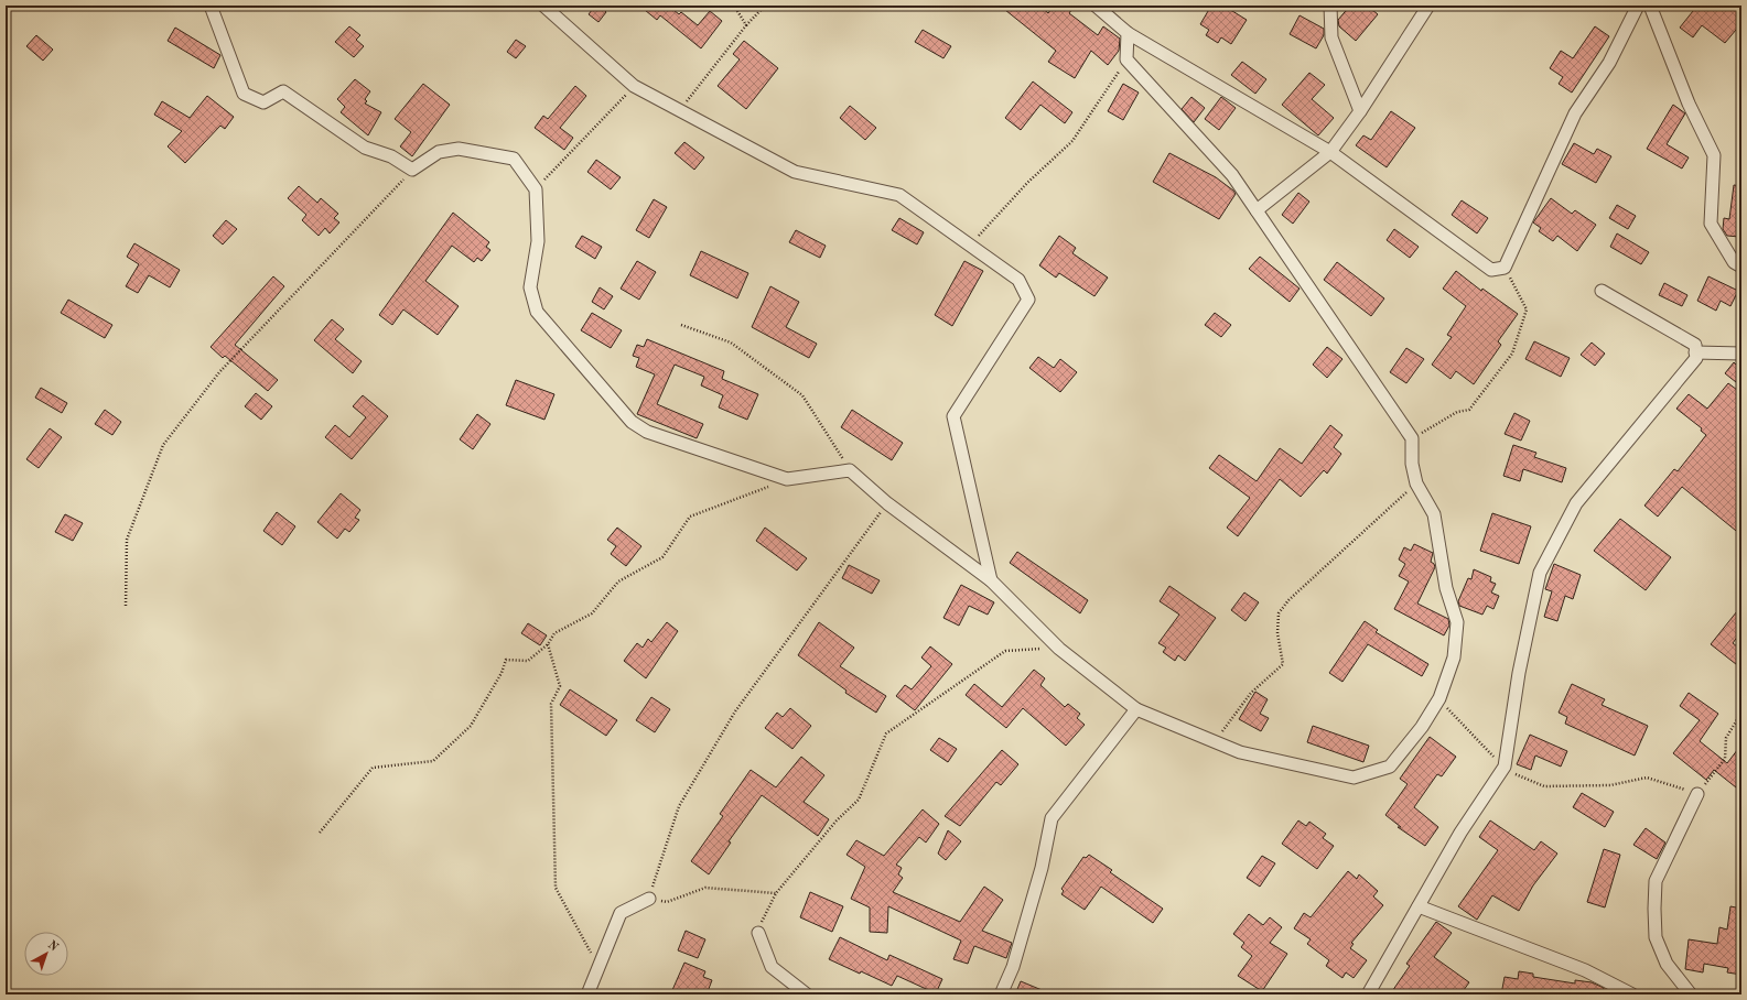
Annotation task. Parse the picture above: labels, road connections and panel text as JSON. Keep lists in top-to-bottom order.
{
  "north": "top right"
}
